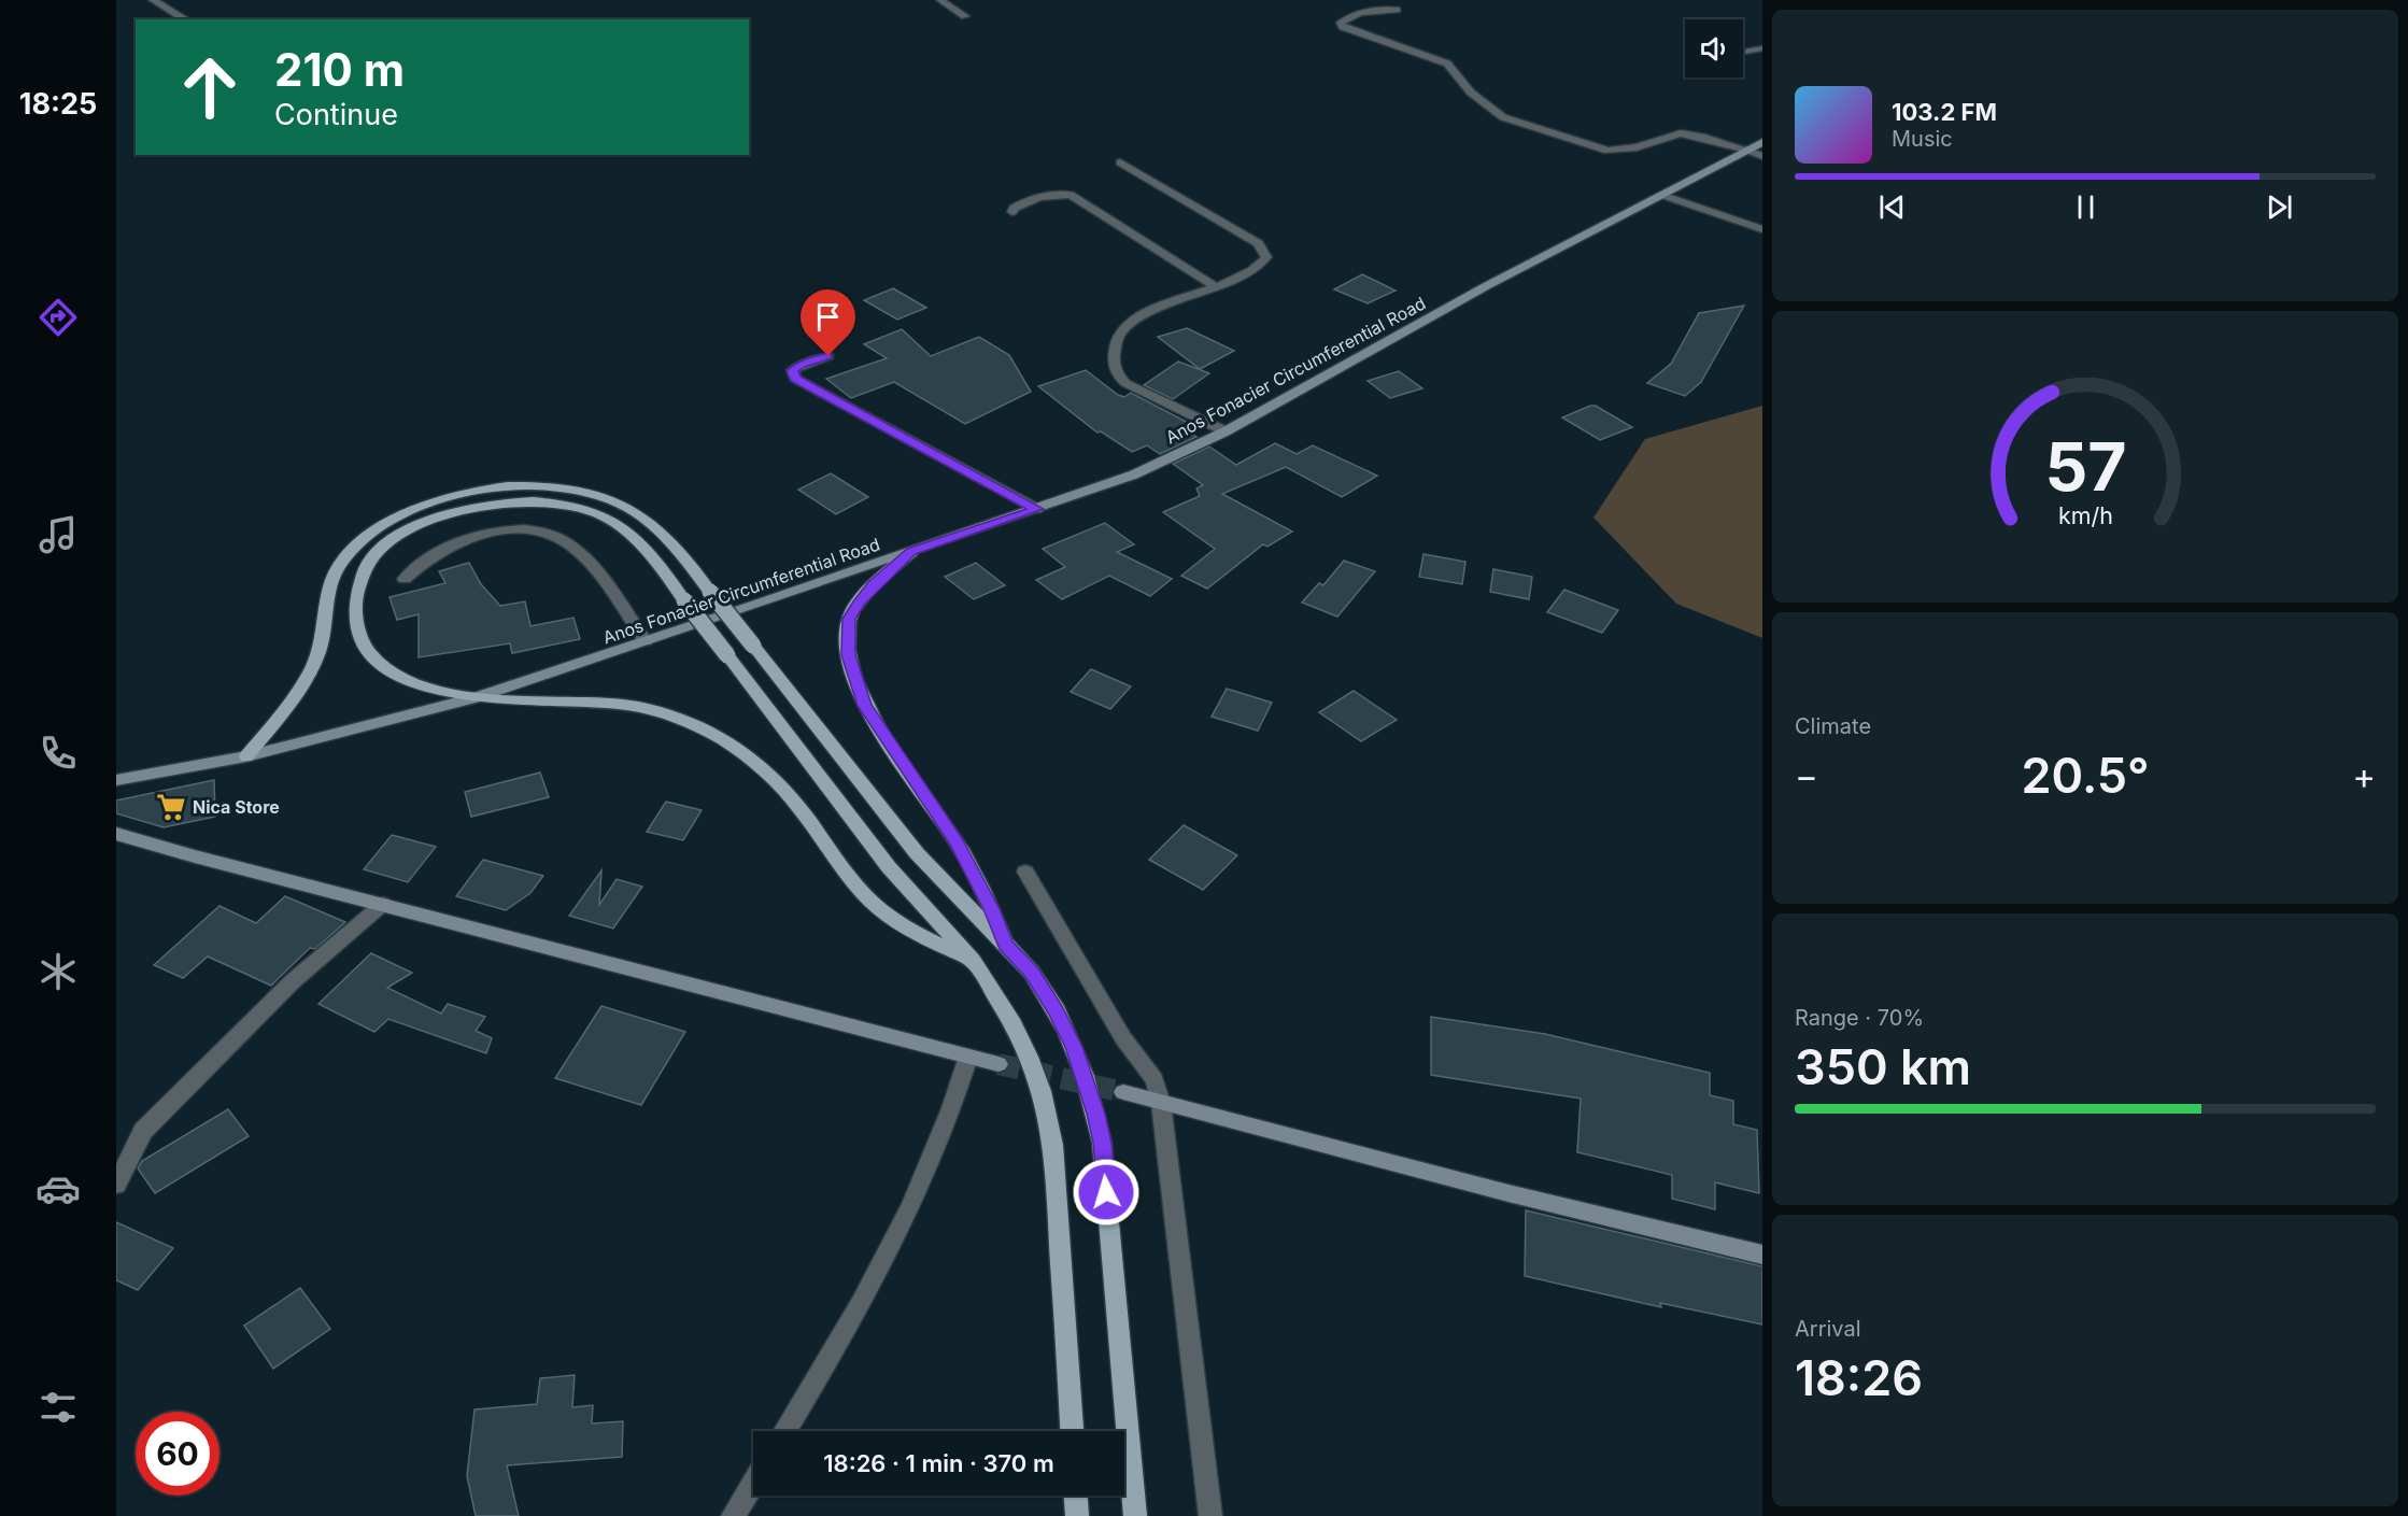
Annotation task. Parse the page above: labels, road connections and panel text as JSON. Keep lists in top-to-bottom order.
{
  "streets": {
    "main road": ["Anos Fonacier Circumferential Road"]
  },
  "places": {
    "supermarket": ["Nica Store"]
  },
  "page": {
    "tabs": "18:25",
    "turn": ["210 m", "Continue"],
    "song": ["103.2 FM", "Music"],
    "tile": [
      "Climate",
      ["Range · 70%", "350 km"],
      ["Arrival", "18:26"]
    ],
    "heat": ["−", "20.5°", "+"],
    "limit": "60",
    "trip": "18:26 · 1 min · 370 m",
    "gauge": ["57", "km/h"]
  }
}
